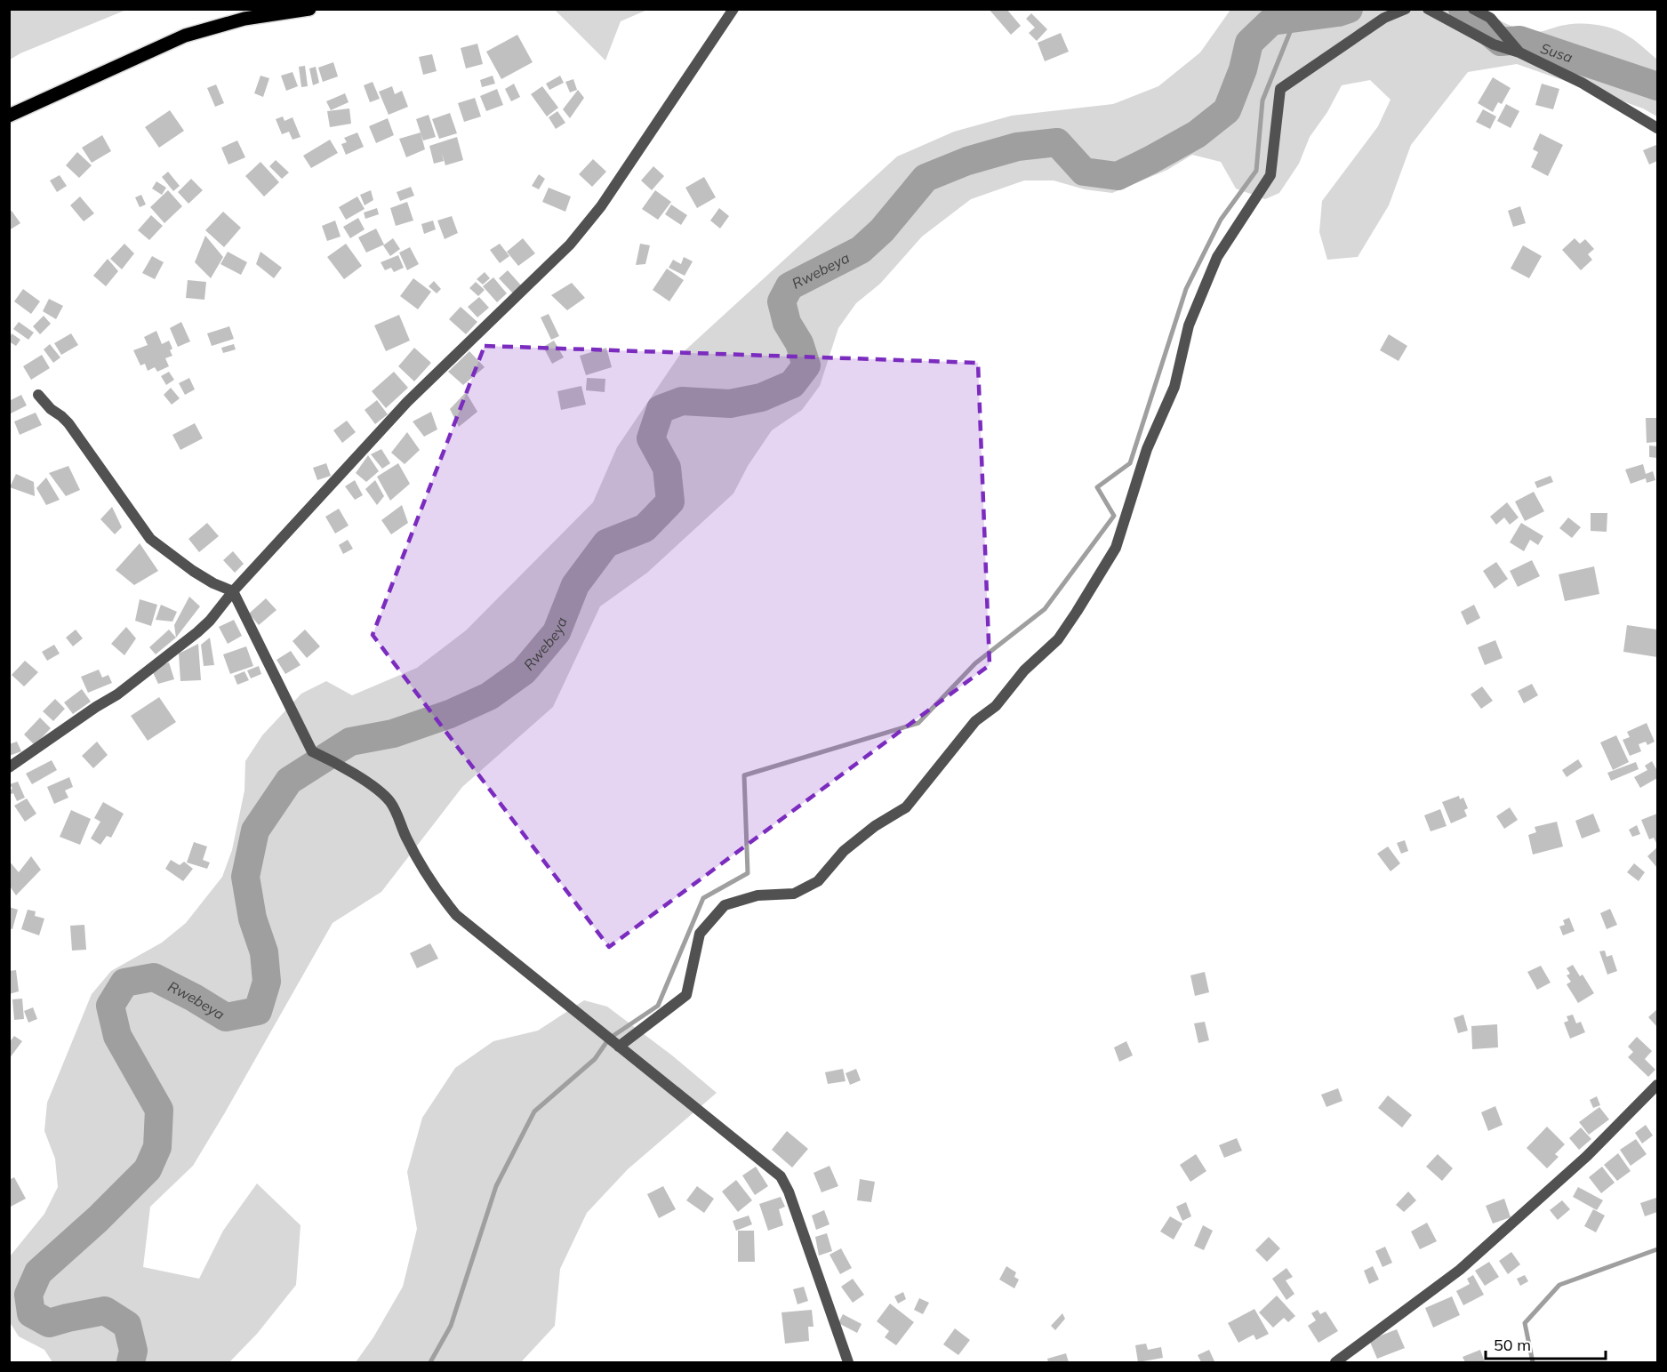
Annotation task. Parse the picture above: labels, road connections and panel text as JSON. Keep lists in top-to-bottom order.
{
  "water": ["Susa", "Rwebeya"],
  "scale_bar": "50 m"
}
